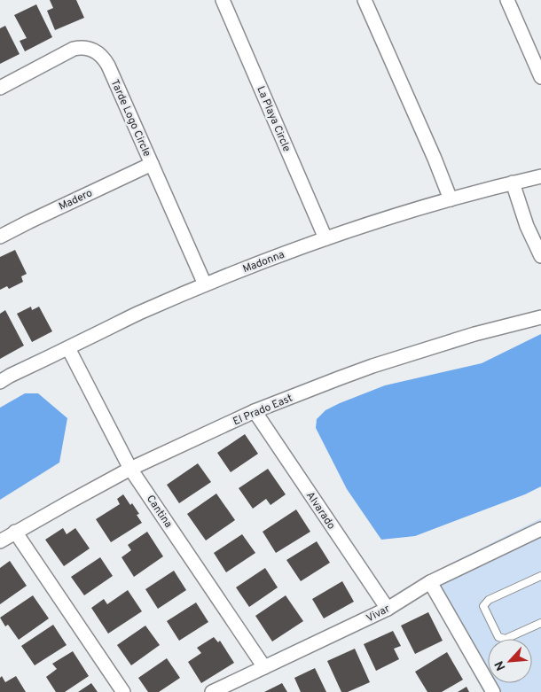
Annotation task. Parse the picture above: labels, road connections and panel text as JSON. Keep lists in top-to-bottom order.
{
  "streets": {
    "street": [
      "Tarde Logo Circle",
      "La Playa Circle",
      "Madero",
      "Madonna",
      "El Prado East",
      "Alvarado",
      "Cantina",
      "Vivar"
    ]
  },
  "crossings": [
    ["Tarde Logo Circle", "Madero"],
    ["Tarde Logo Circle", "Madonna"],
    ["La Playa Circle", "Madonna"],
    ["Madonna", "Cantina"],
    ["El Prado East", "Alvarado"],
    ["El Prado East", "Cantina"],
    ["Alvarado", "Vivar"],
    ["Cantina", "Vivar"]
  ],
  "north": "bottom left"
}
